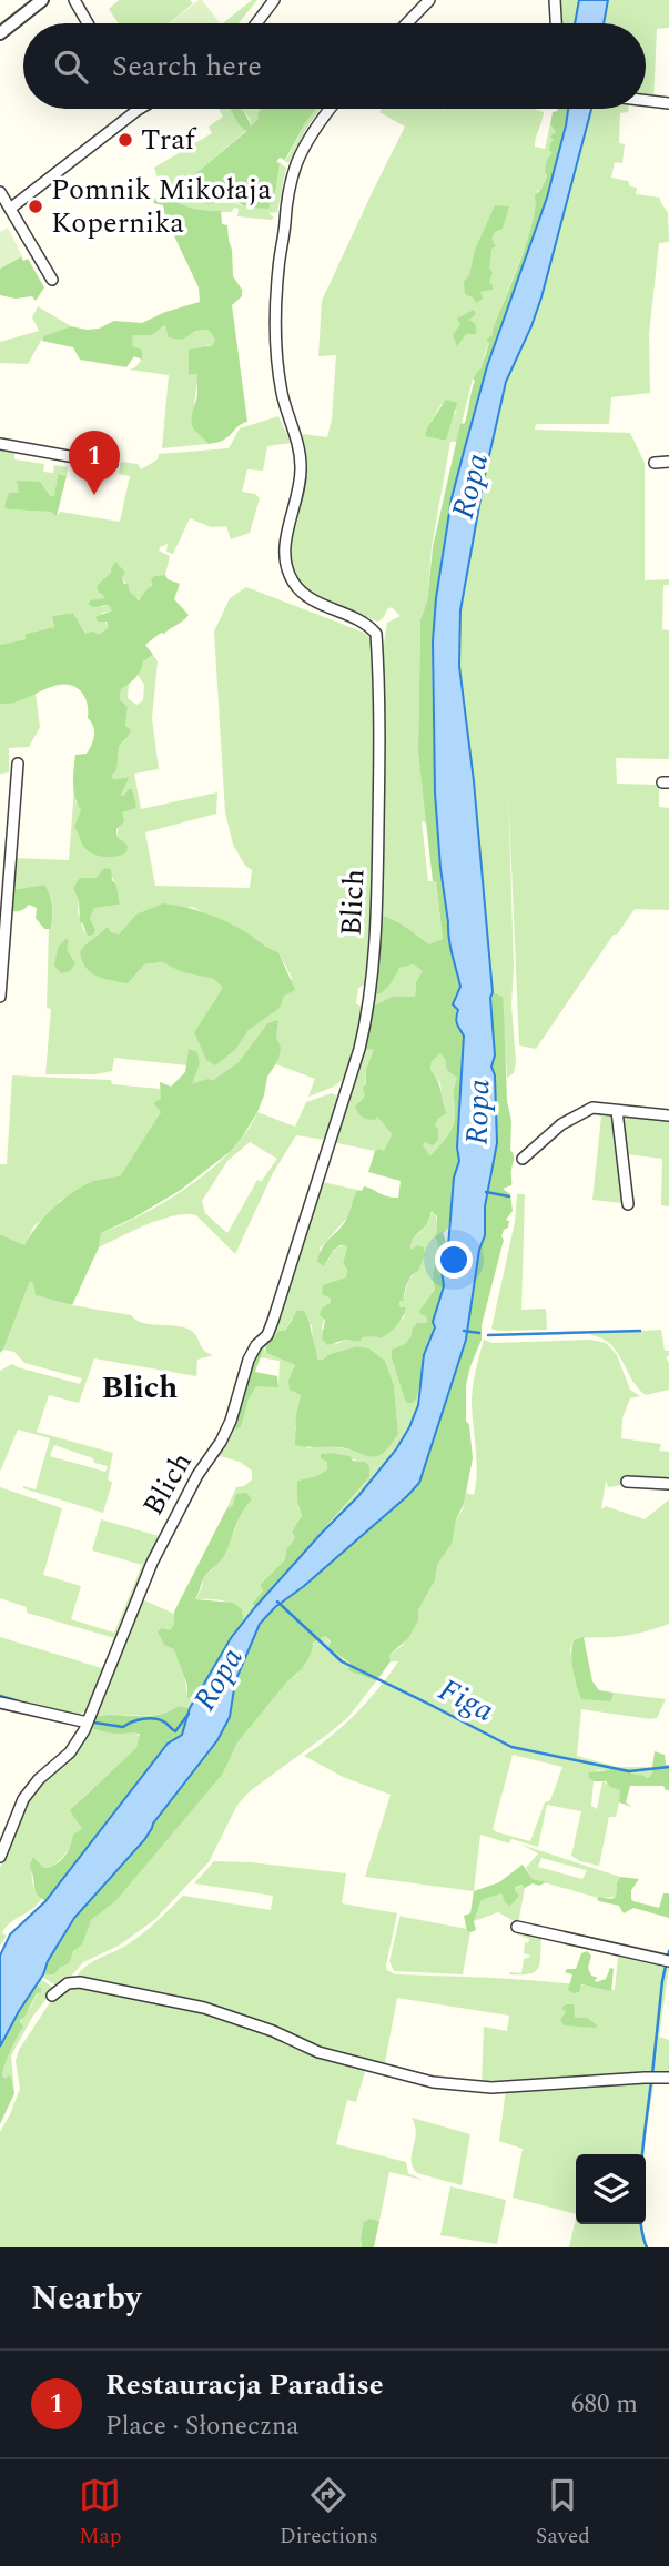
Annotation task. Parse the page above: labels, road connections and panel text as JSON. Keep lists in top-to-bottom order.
{
  "streets": {
    "street": ["Blich"]
  },
  "districts": ["Blich"],
  "water": ["Ropa", "Figa"],
  "places": ["Traf", "Pomnik Mikołaja Kopernika"],
  "page": {
    "search": "Search here",
    "pins": "1",
    "heading": "Nearby",
    "list": [
      {
        "mark": "1",
        "name": "Restauracja Paradise",
        "note": "Place · Słoneczna",
        "value": "680 m"
      }
    ],
    "nav": ["Map", "Directions", "Saved"]
  }
}
